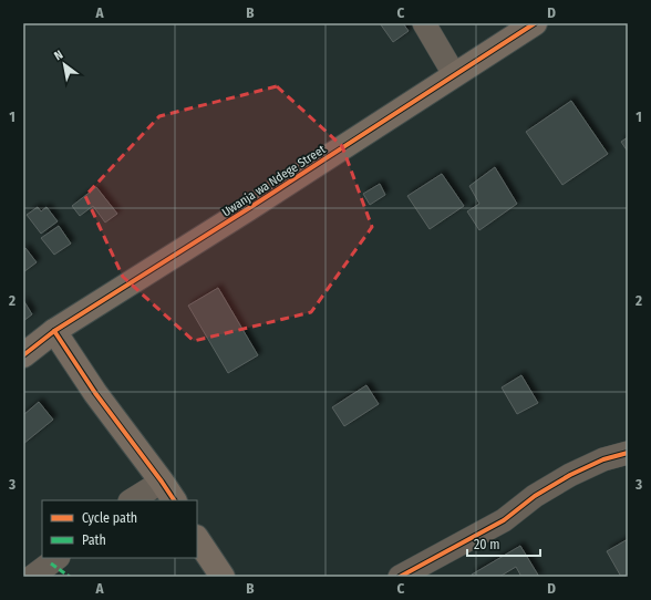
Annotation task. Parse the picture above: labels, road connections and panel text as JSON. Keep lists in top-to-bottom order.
{
  "streets": {
    "street": ["Uwanja wa Ndege Street"]
  },
  "legend": ["Cycle path", "Path"],
  "scale_bar": "20 m",
  "north": "top left",
  "grid": {
    "columns": [
      "A",
      "B",
      "C",
      "D"
    ],
    "rows": ["1", "2", "3"]
  }
}
